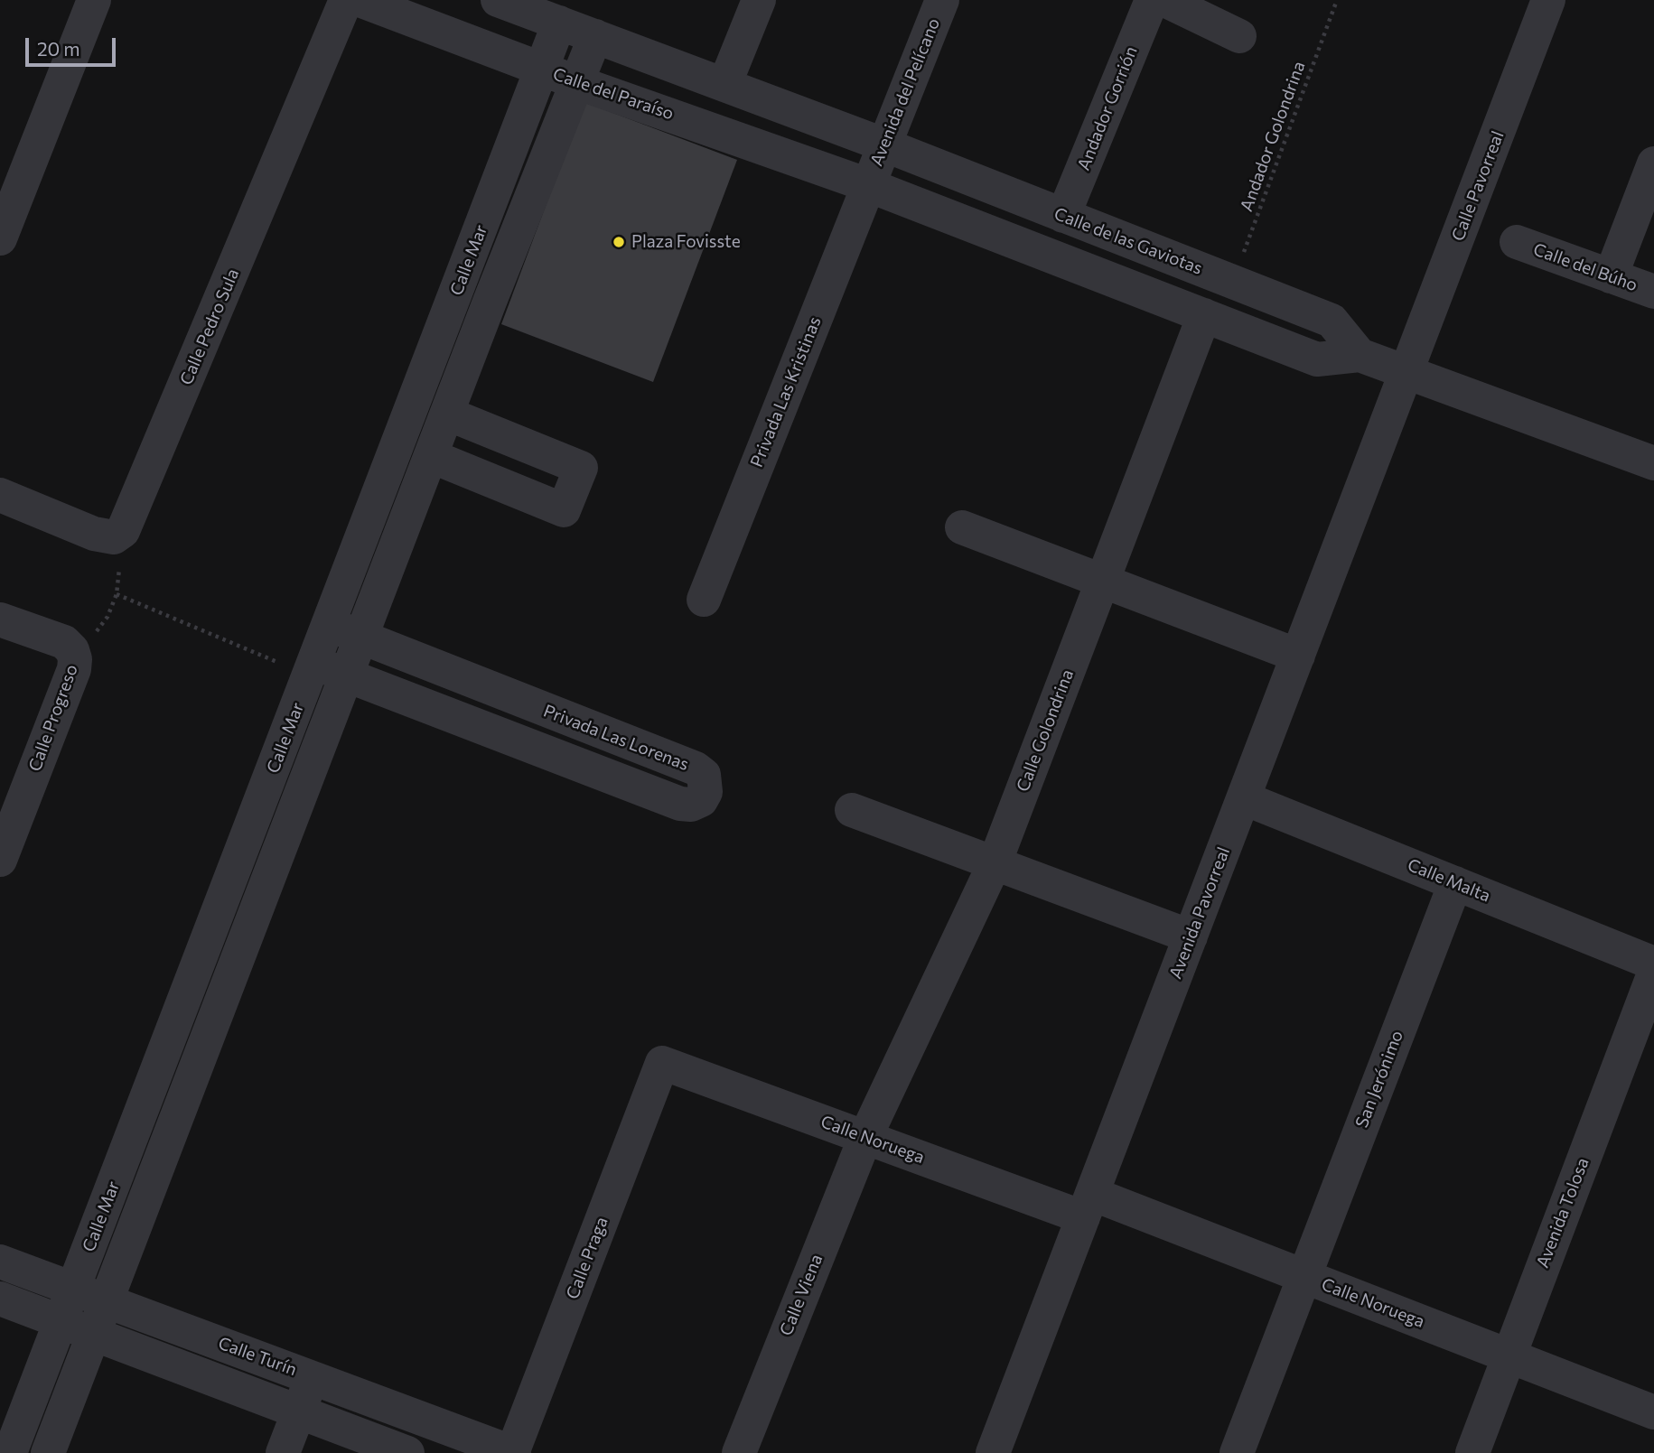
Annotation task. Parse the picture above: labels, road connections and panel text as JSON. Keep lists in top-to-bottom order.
{
  "streets": {
    "street": [
      "Avenida del Pelícano",
      "Calle del Paraíso",
      "Andador Gorrión",
      "Calle Pavorreal",
      "Calle de las Gaviotas",
      "Calle Mar",
      "Calle del Búho",
      "Calle Pedro Sula",
      "Privada Las Kristinas",
      "Calle Progreso",
      "Calle Golondrina",
      "Privada Las Lorenas",
      "Calle Malta",
      "Avenida Pavorreal",
      "San Jerónimo",
      "Calle Noruega",
      "Avenida Tolosa",
      "Calle Praga",
      "Calle Viena",
      "Calle Turín"
    ],
    "path": ["Andador Golondrina"]
  },
  "crossings": [
    ["Avenida del Pelícano", "Calle del Paraíso"],
    ["Avenida del Pelícano", "Calle de las Gaviotas"],
    ["Avenida del Pelícano", "Privada Las Kristinas"],
    ["Calle del Paraíso", "Calle de las Gaviotas"],
    ["Calle del Paraíso", "Calle Mar"],
    ["Calle del Paraíso", "Privada Las Kristinas"],
    ["Andador Gorrión", "Calle de las Gaviotas"],
    ["Andador Golondrina", "Calle de las Gaviotas"],
    ["Calle Pavorreal", "Calle de las Gaviotas"],
    ["Calle Pavorreal", "Avenida Pavorreal"],
    ["Calle de las Gaviotas", "Privada Las Kristinas"],
    ["Calle de las Gaviotas", "Calle Golondrina"],
    ["Calle de las Gaviotas", "Avenida Pavorreal"],
    ["Calle Mar", "Privada Las Lorenas"],
    ["Calle Mar", "Calle Turín"],
    ["Calle Golondrina", "Calle Noruega"],
    ["Calle Golondrina", "Calle Viena"],
    ["Calle Malta", "Avenida Pavorreal"],
    ["Calle Malta", "San Jerónimo"],
    ["Avenida Pavorreal", "Calle Noruega"],
    ["San Jerónimo", "Calle Noruega"],
    ["Calle Noruega", "Avenida Tolosa"],
    ["Calle Noruega", "Calle Praga"],
    ["Calle Noruega", "Calle Viena"],
    ["Calle Praga", "Calle Turín"]
  ],
  "places": ["Plaza Fovisste"],
  "scale_bar": "20 m"
}
